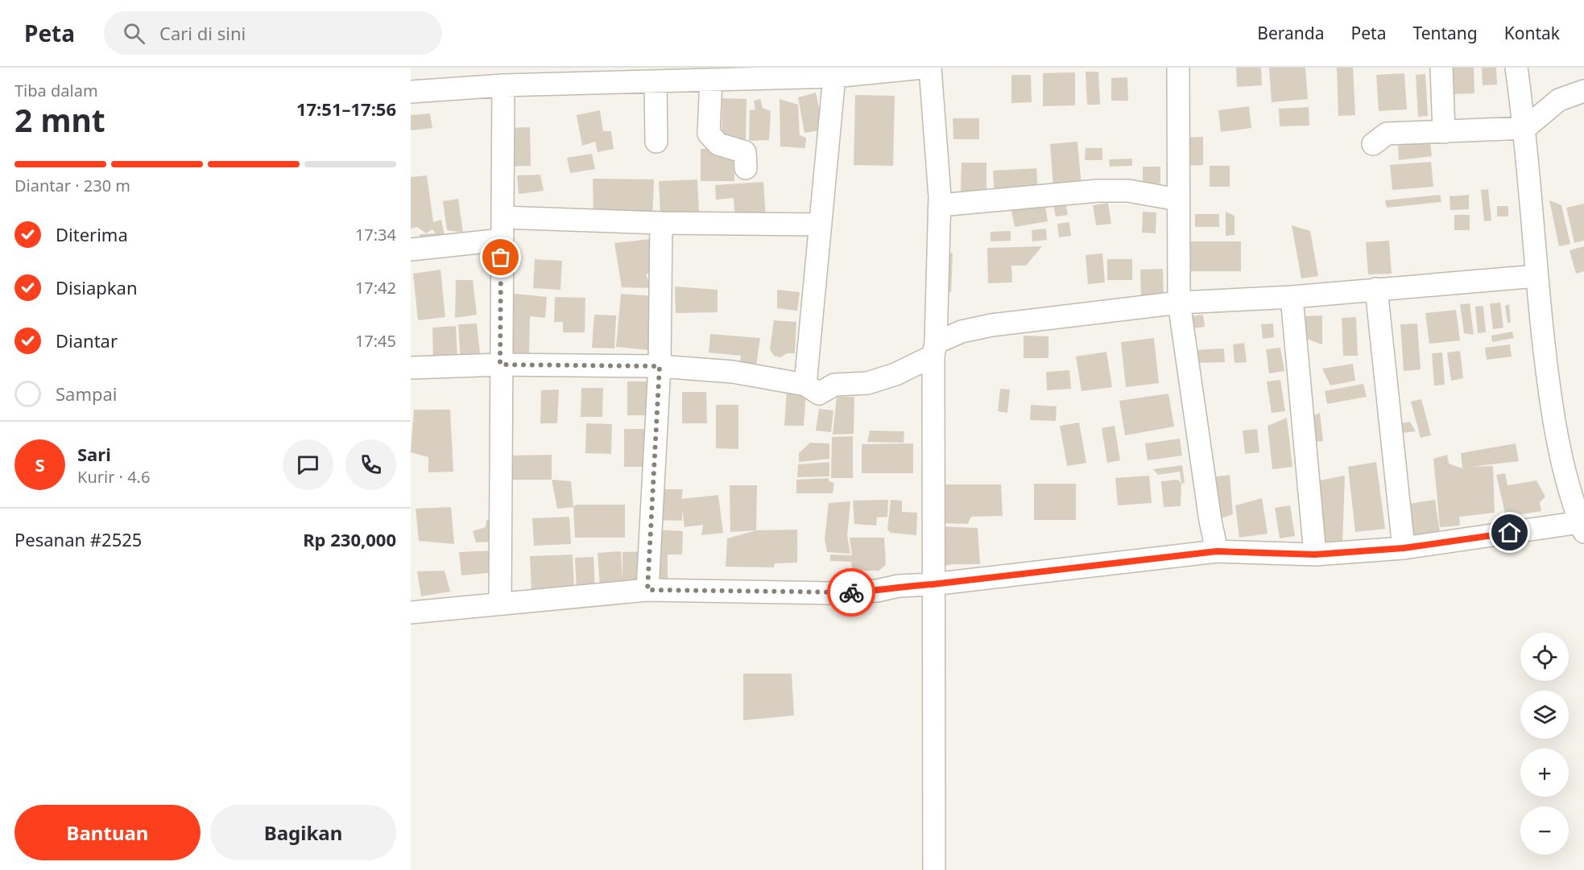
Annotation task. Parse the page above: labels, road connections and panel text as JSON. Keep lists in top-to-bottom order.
{
  "page": {
    "header": "Peta",
    "search": "Cari di sini",
    "nav": [
      "Beranda",
      "Peta",
      "Tentang",
      "Kontak"
    ],
    "heading": ["2 mnt", "Tiba dalam", "17:51–17:56"],
    "panel": [
      "Sari",
      "Kurir · 4.6",
      "Pesanan #2525",
      "Rp 230,000"
    ],
    "bar": "Diantar · 230 m",
    "list": [
      ["Diterima", "17:34"],
      ["Disiapkan", "17:42"],
      ["Diantar", "17:45"],
      "Sampai"
    ],
    "round": "S",
    "map_buttons": ["+", "−"],
    "buttons": ["Bantuan", "Bagikan"]
  }
}
